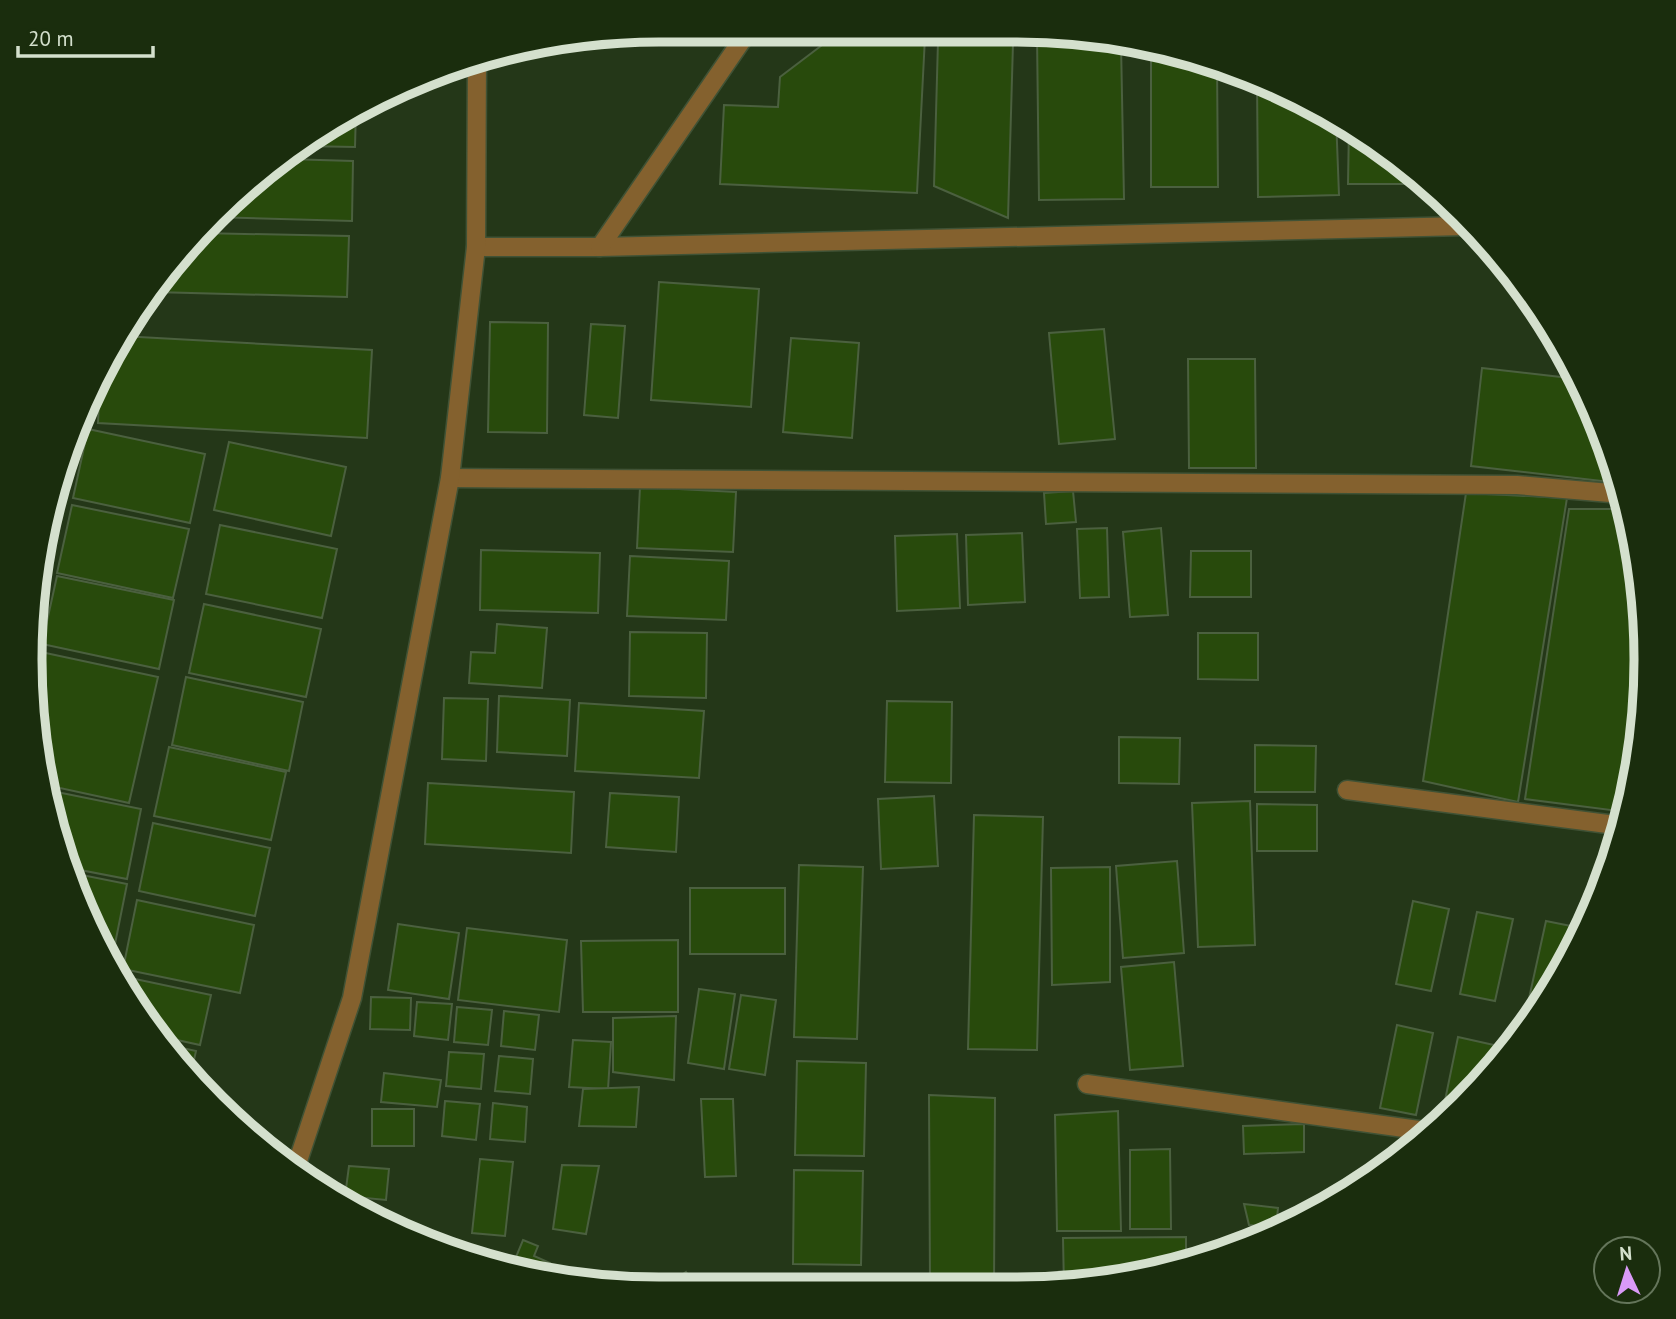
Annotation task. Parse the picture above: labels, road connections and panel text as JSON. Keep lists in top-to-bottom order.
{
  "scale_bar": "20 m",
  "north": "top"
}
